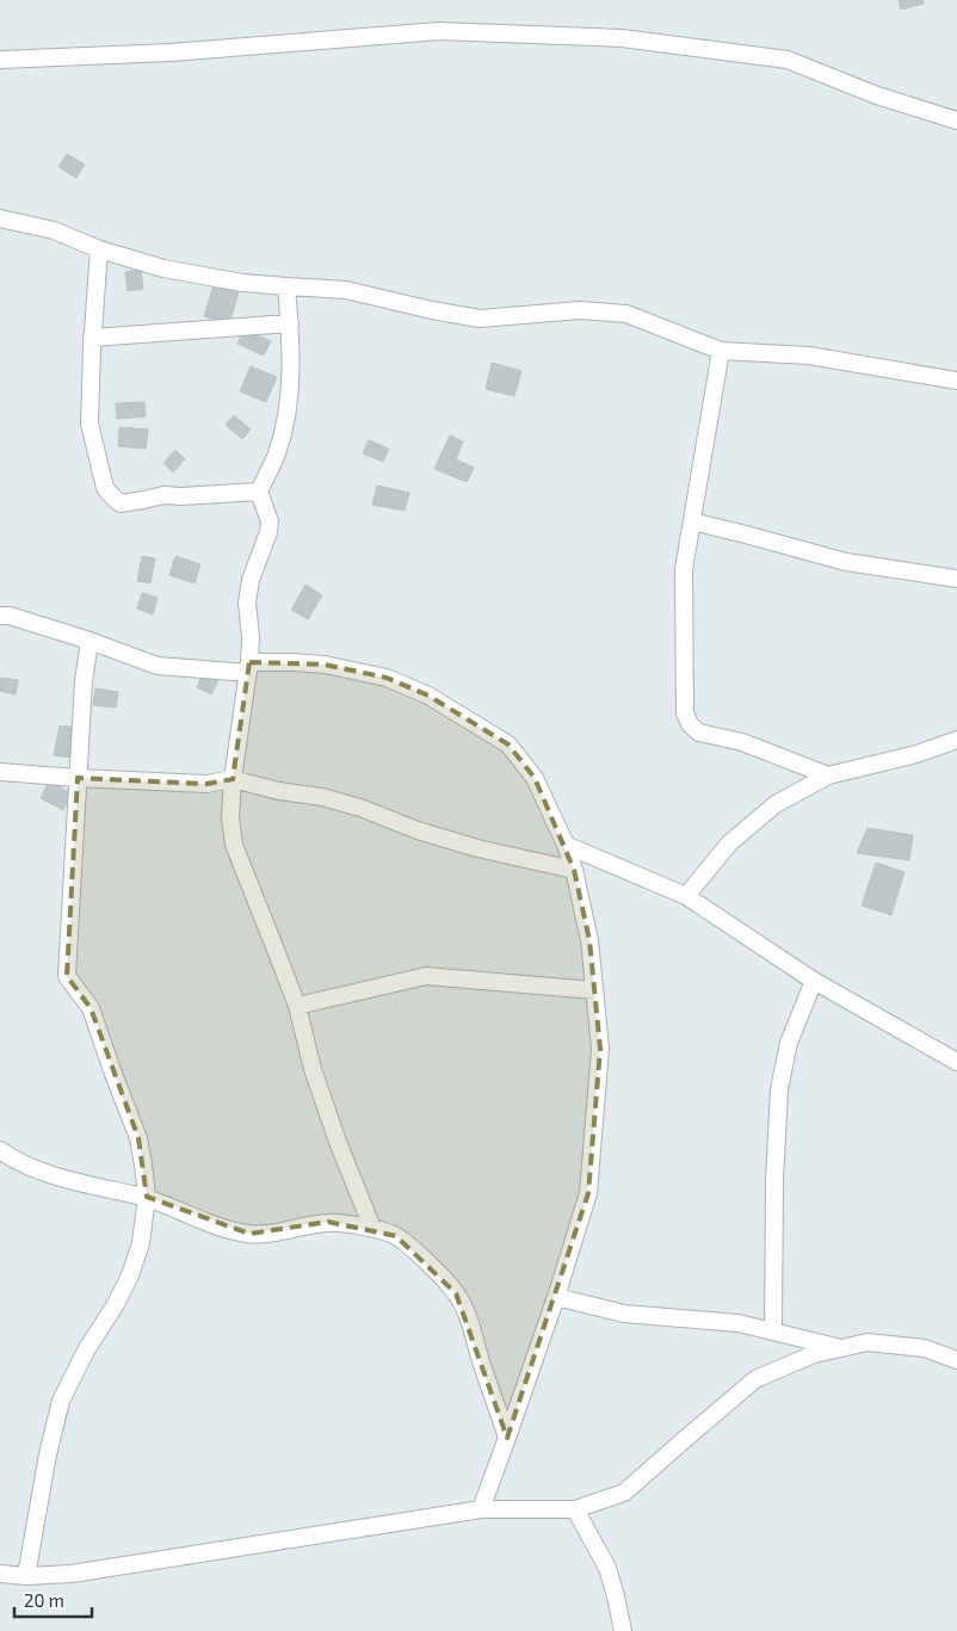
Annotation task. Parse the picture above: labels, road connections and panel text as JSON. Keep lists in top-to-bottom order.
{
  "scale_bar": "20 m"
}
